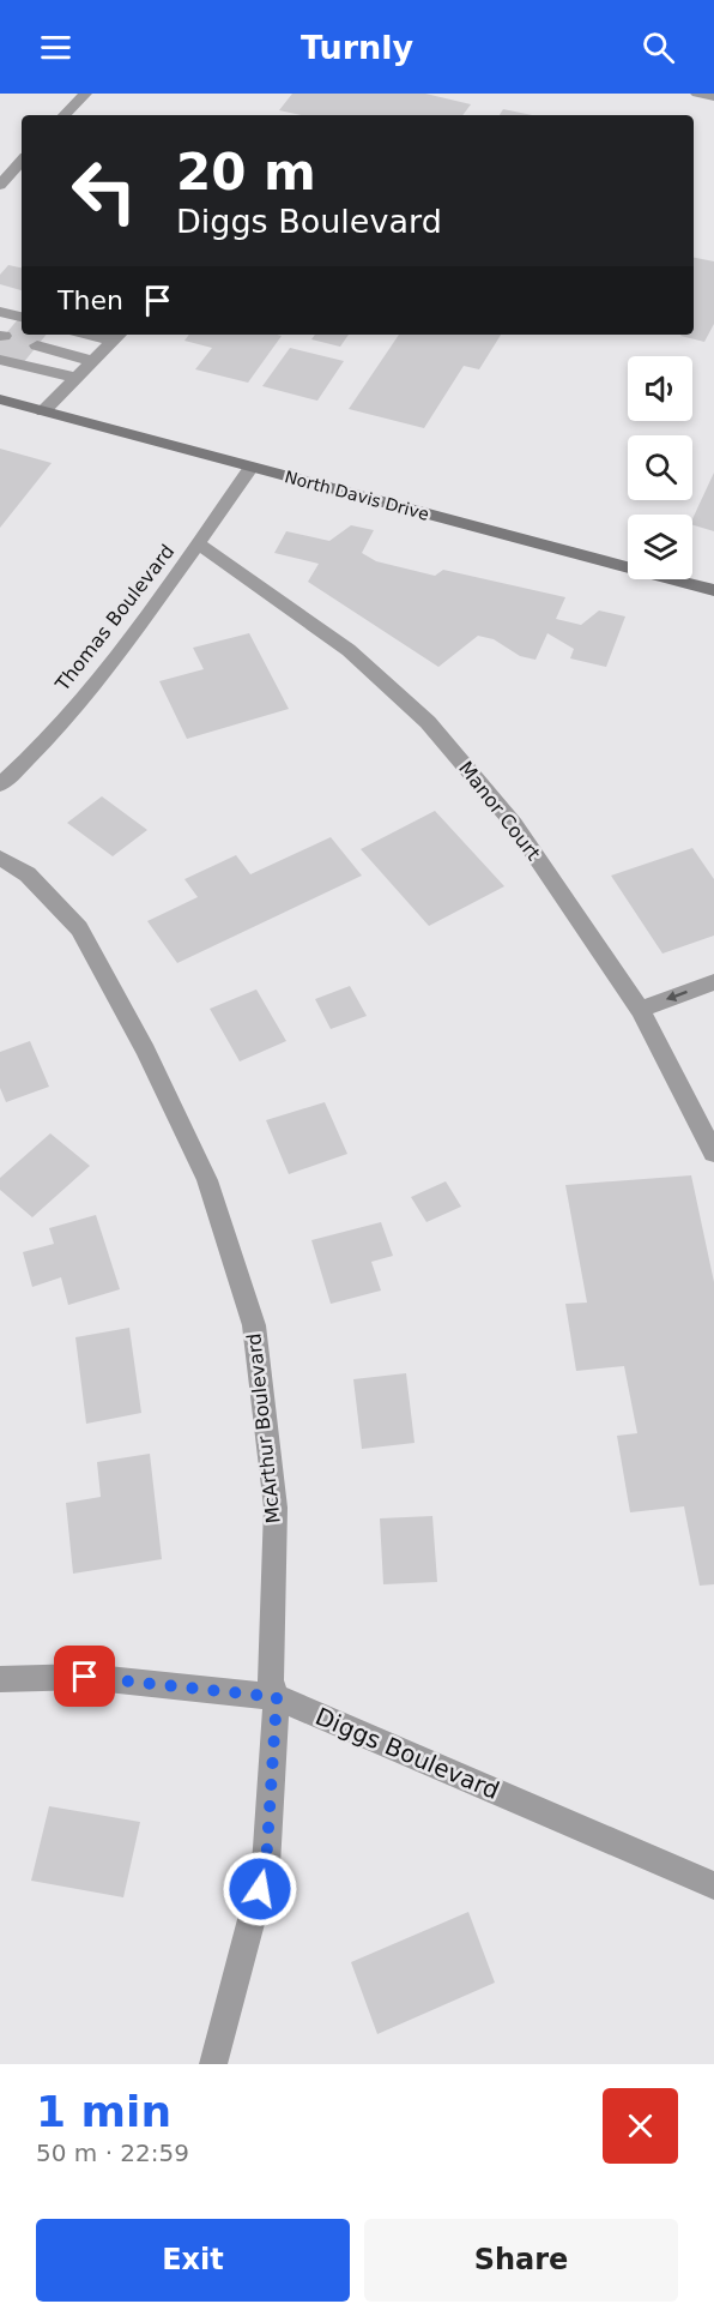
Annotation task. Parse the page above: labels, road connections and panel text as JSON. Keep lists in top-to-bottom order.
{
  "streets": {
    "main road": ["North Davis Drive"],
    "street": [
      "Thomas Boulevard",
      "Manor Court",
      "McArthur Boulevard",
      "Diggs Boulevard"
    ]
  },
  "crossings": [
    ["North Davis Drive", "Thomas Boulevard"],
    ["Thomas Boulevard", "Manor Court"],
    ["McArthur Boulevard", "Diggs Boulevard"]
  ],
  "page": {
    "header": "Turnly",
    "turn": ["20 m", "Diggs Boulevard"],
    "then": "Then",
    "heading": ["1 min", "50 m · 22:59"],
    "buttons": ["Exit", "Share"]
  }
}
